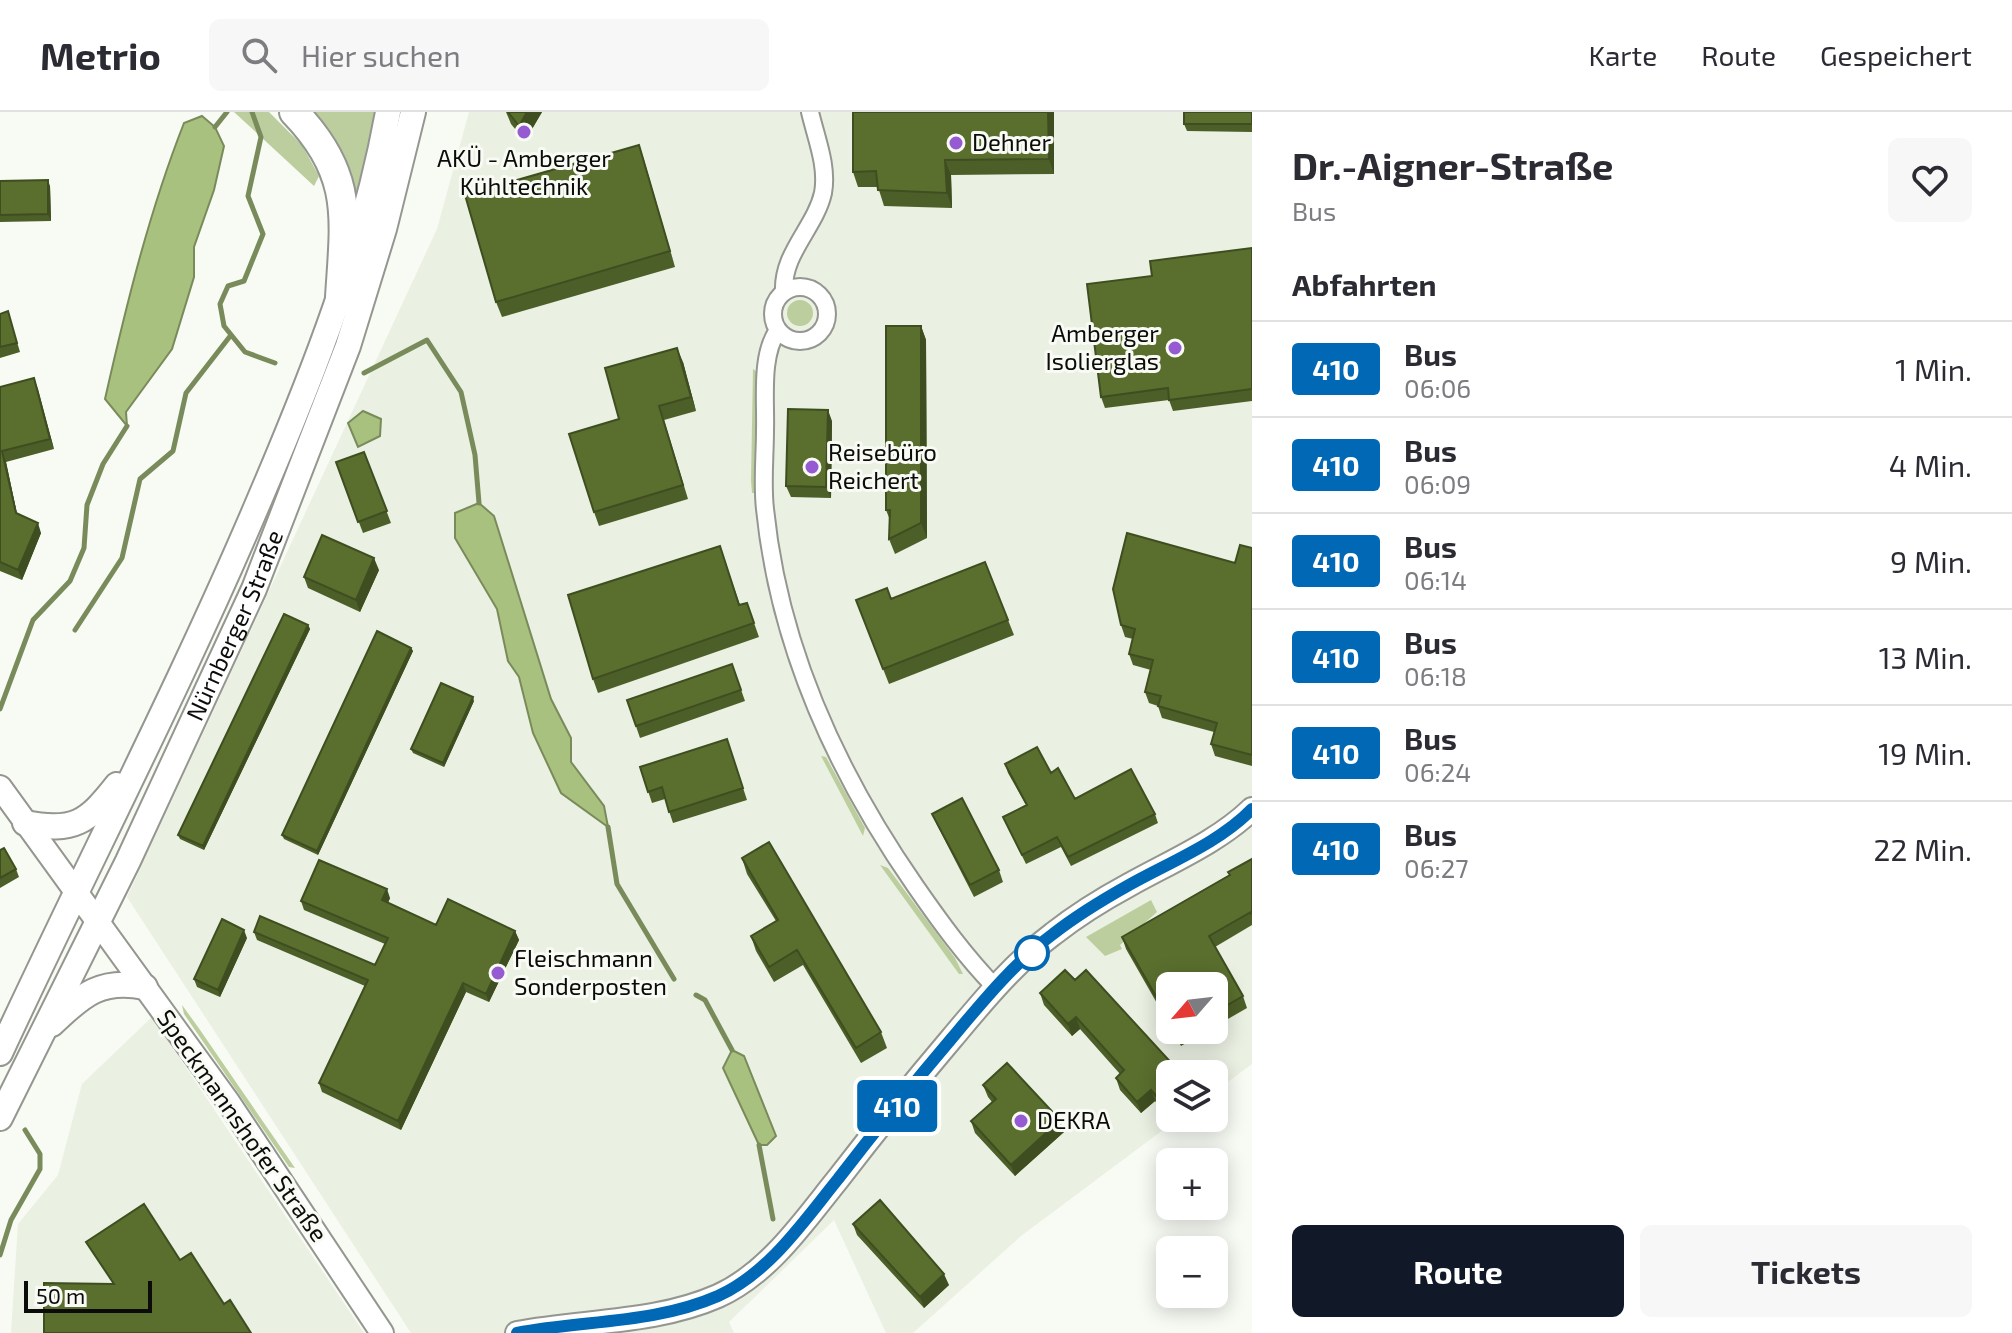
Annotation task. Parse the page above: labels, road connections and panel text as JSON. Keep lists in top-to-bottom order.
{
  "streets": {
    "main road": ["Nürnberger Straße"],
    "street": ["Speckmannshofer Straße"]
  },
  "crossings": [
    ["Nürnberger Straße", "Speckmannshofer Straße"]
  ],
  "places": [
    "AKÜ - Amberger Kühltechnik",
    "Dehner",
    "Amberger Isolierglas",
    "Reisebüro Reichert",
    "Fleischmann Sonderposten",
    "DEKRA"
  ],
  "lines": ["bus line 410"],
  "scale_bar": "50 m",
  "north": "bottom left",
  "page": {
    "header": "Metrio",
    "search": "Hier suchen",
    "nav": ["Karte", "Route", "Gespeichert"],
    "on_map": "410",
    "heading": [
      ["Dr.-Aigner-Straße", "Bus"],
      "Abfahrten"
    ],
    "list": [
      {
        "mark": "410",
        "name": "Bus",
        "note": "06:06",
        "value": "1 Min."
      },
      {
        "mark": "410",
        "name": "Bus",
        "note": "06:09",
        "value": "4 Min."
      },
      {
        "mark": "410",
        "name": "Bus",
        "note": "06:14",
        "value": "9 Min."
      },
      {
        "mark": "410",
        "name": "Bus",
        "note": "06:18",
        "value": "13 Min."
      },
      {
        "mark": "410",
        "name": "Bus",
        "note": "06:24",
        "value": "19 Min."
      },
      {
        "mark": "410",
        "name": "Bus",
        "note": "06:27",
        "value": "22 Min."
      }
    ],
    "map_buttons": ["+", "−"],
    "buttons": ["Route", "Tickets"],
    "scale": "50 m"
  }
}
